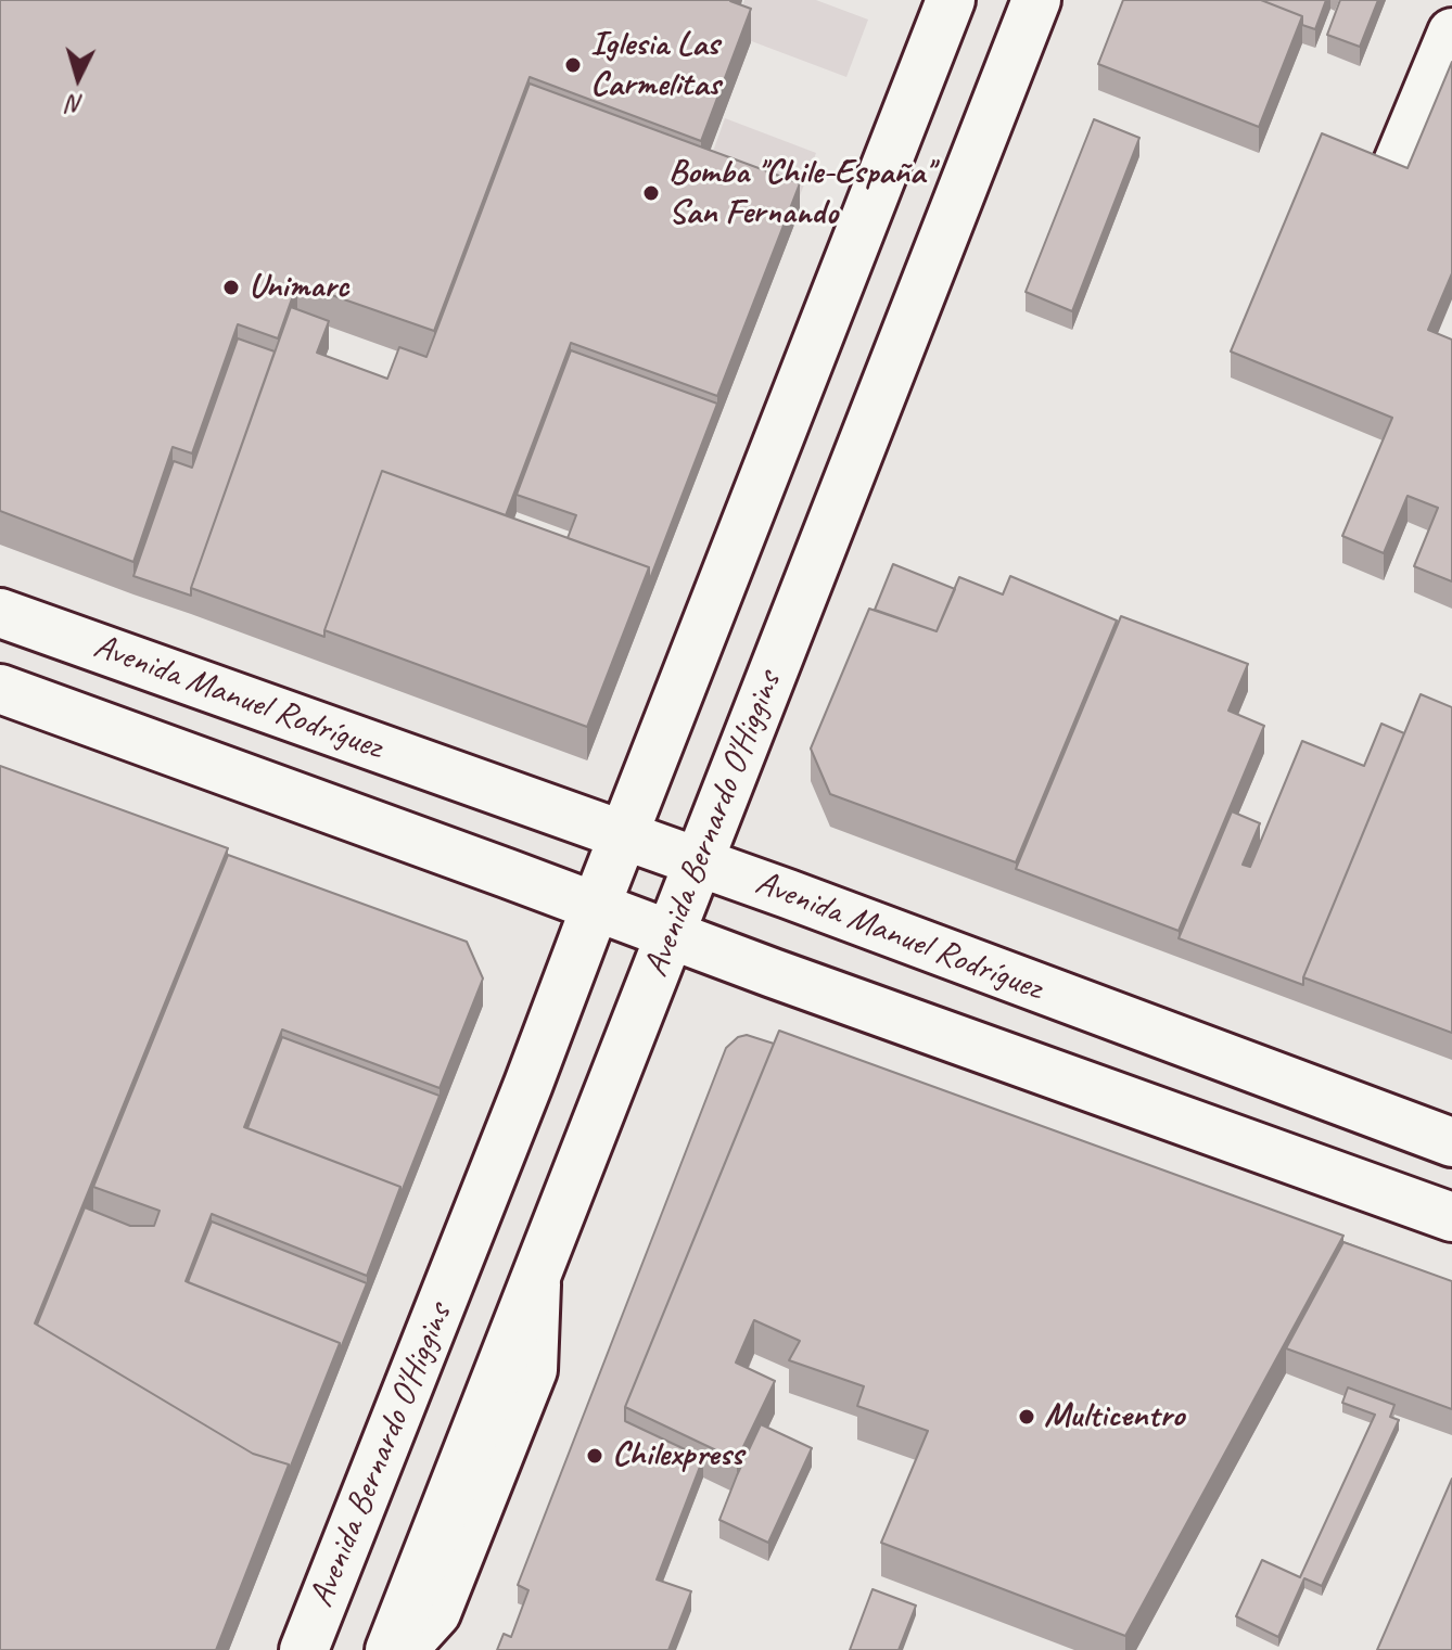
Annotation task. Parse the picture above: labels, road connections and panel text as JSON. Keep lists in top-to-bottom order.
{
  "streets": {
    "main road": ["Avenida Manuel Rodríguez", "Avenida Bernardo O'Higgins"]
  },
  "crossings": [
    ["Avenida Manuel Rodríguez", "Avenida Bernardo O'Higgins"]
  ],
  "places": [
    "Iglesia Las Carmelitas",
    "Bomba \"Chile-España\" San Fernando",
    "Unimarc",
    "Multicentro",
    "Chilexpress"
  ],
  "north": "bottom"
}
